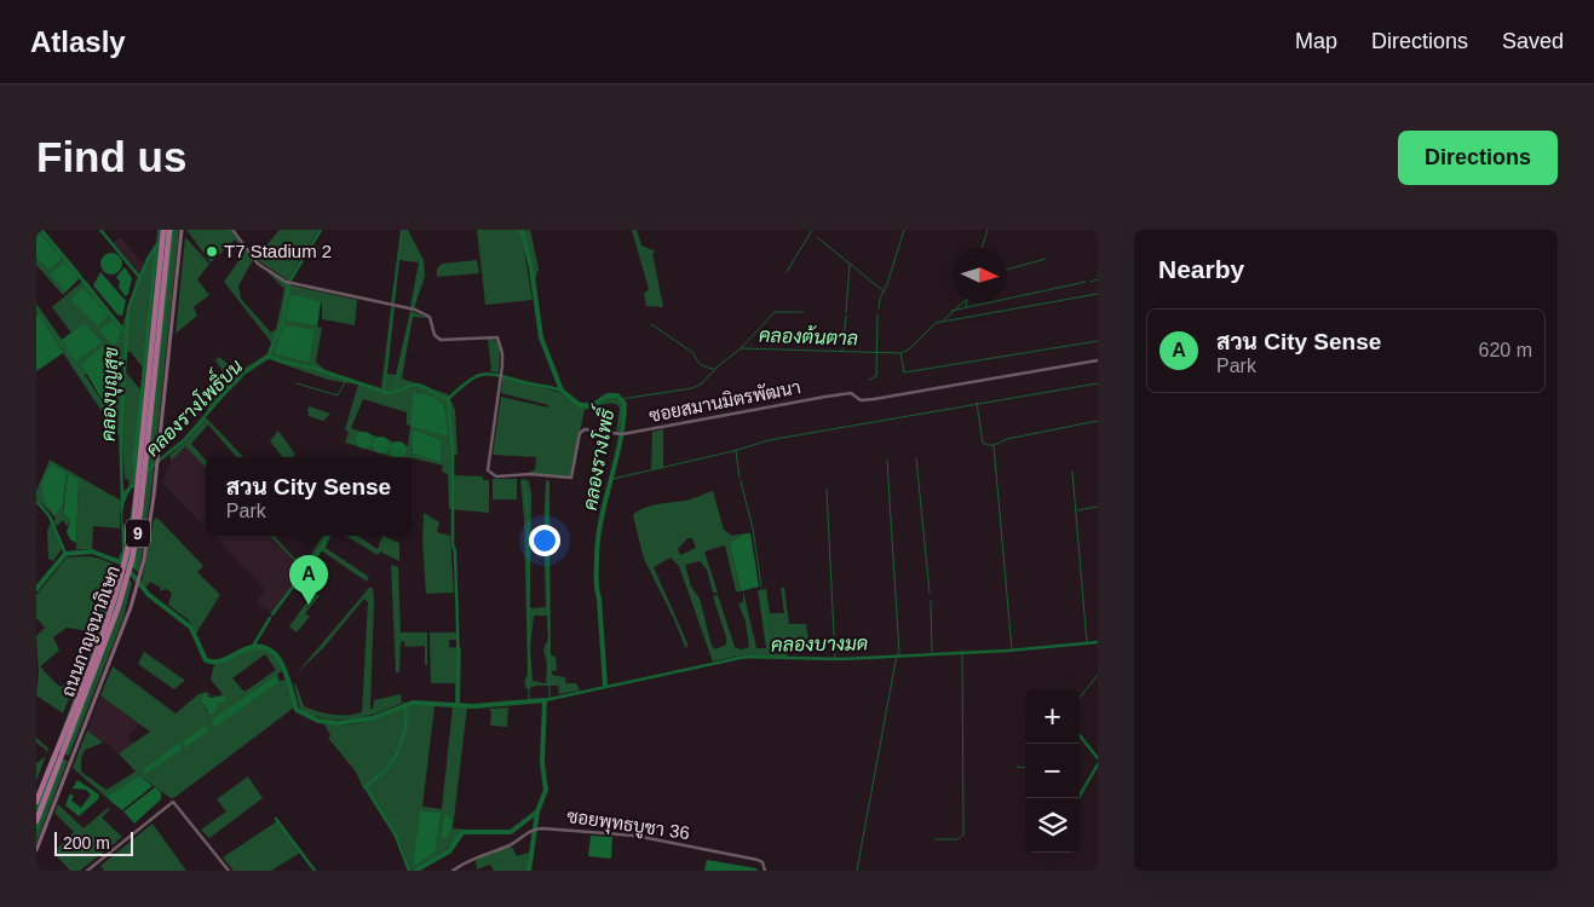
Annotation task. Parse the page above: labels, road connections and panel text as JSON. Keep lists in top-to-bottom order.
{
  "streets": {
    "highway": ["9", "ถนนกาญจนาภิเษก"],
    "street": ["ซอยสมานมิตรพัฒนา", "ซอยพุทธบูชา 36"]
  },
  "water": [
    "คลองต้นตาล",
    "คลองบุญสุข",
    "คลองรางโพธิ์บน",
    "คลองรางโพธิ์",
    "คลองบางมด"
  ],
  "places": ["T7 Stadium 2"],
  "scale_bar": "200 m",
  "north": "right",
  "page": {
    "header": "Atlasly",
    "nav": ["Map", "Directions", "Saved"],
    "buttons": "Directions",
    "title": "Find us",
    "heading": "Nearby",
    "list": [
      {
        "mark": "A",
        "name": "สวน City Sense",
        "note": "Park",
        "value": "620 m"
      }
    ],
    "popup": ["สวน City Sense", "Park"],
    "pins": "A",
    "map_buttons": ["+", "−"],
    "scale": "200 m"
  }
}
